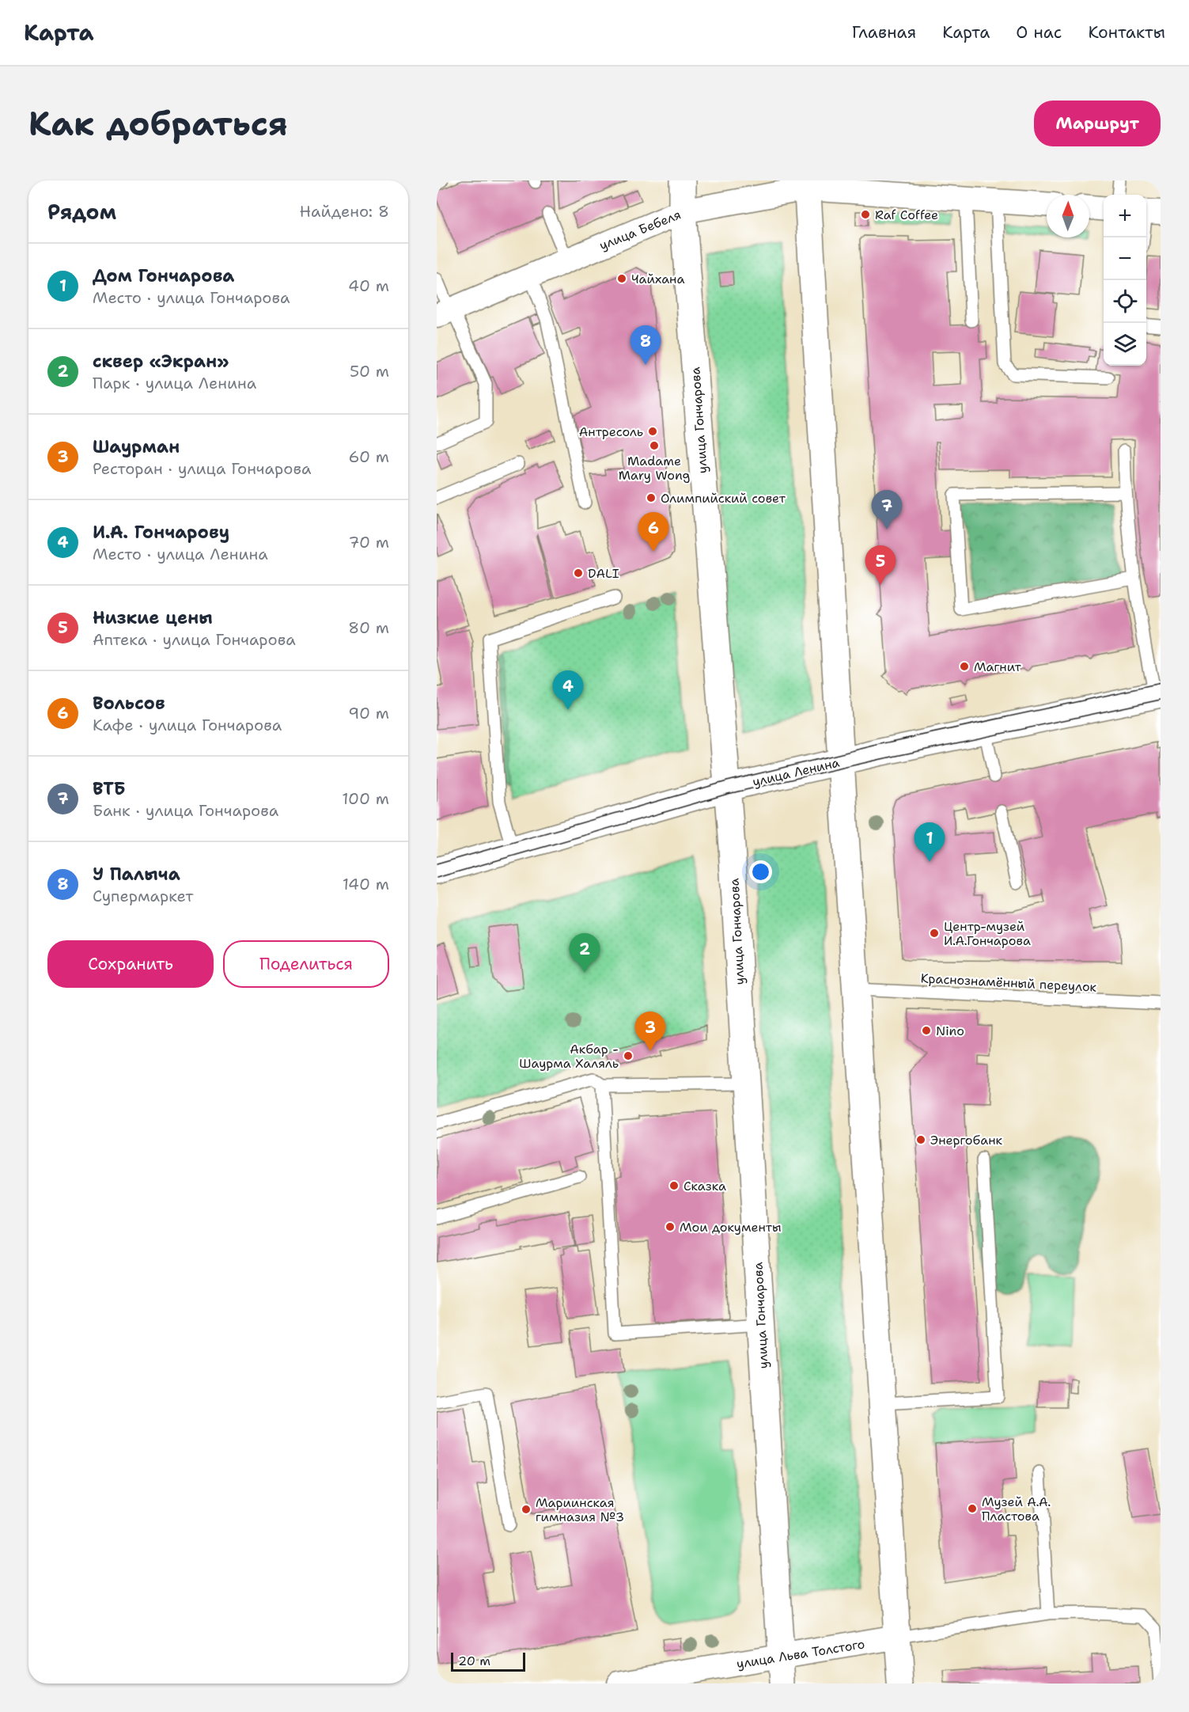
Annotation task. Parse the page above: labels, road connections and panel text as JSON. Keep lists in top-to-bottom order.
{
  "streets": {
    "main road": ["улица Гончарова", "улица Ленина"],
    "street": ["улица Бебеля", "улица Льва Толстого"],
    "lane": ["Краснознамённый переулок"]
  },
  "crossings": [
    ["улица Бебеля", "улица Гончарова"],
    ["улица Гончарова", "улица Ленина"],
    ["улица Гончарова", "улица Льва Толстого"]
  ],
  "places": [
    "Raf Coffee",
    "Чайхана",
    "Антресоль",
    "Madame Mary Wong",
    "Олимпийский совет",
    "DALI",
    "Магнит",
    "Центр-музей И.А.Гончарова",
    "Nino",
    "Акбар - Шаурма Халяль",
    "Энергобанк",
    "Сказка",
    "Мои документы",
    "Музей А.А. Пластова",
    "Мариинская гимназия №3"
  ],
  "scale_bar": "20 m",
  "north": "top",
  "page": {
    "header": "Карта",
    "nav": [
      "Главная",
      "Карта",
      "О нас",
      "Контакты"
    ],
    "buttons": [
      "Маршрут",
      ["Сохранить", "Поделиться"]
    ],
    "title": "Как добраться",
    "heading": ["Рядом", "Найдено: 8"],
    "map_buttons": ["+", "−"],
    "list": [
      {
        "mark": "1",
        "name": "Дом Гончарова",
        "note": "Место · улица Гончарова",
        "value": "40 m"
      },
      {
        "mark": "2",
        "name": "сквер «Экран»",
        "note": "Парк · улица Ленина",
        "value": "50 m"
      },
      {
        "mark": "3",
        "name": "Шаурман",
        "note": "Ресторан · улица Гончарова",
        "value": "60 m"
      },
      {
        "mark": "4",
        "name": "И.А. Гончарову",
        "note": "Место · улица Ленина",
        "value": "70 m"
      },
      {
        "mark": "5",
        "name": "Низкие цены",
        "note": "Аптека · улица Гончарова",
        "value": "80 m"
      },
      {
        "mark": "6",
        "name": "Вольсов",
        "note": "Кафе · улица Гончарова",
        "value": "90 m"
      },
      {
        "mark": "7",
        "name": "ВТБ",
        "note": "Банк · улица Гончарова",
        "value": "100 m"
      },
      {
        "mark": "8",
        "name": "У Палыча",
        "note": "Супермаркет",
        "value": "140 m"
      }
    ],
    "pins": [
      "8",
      "7",
      "6",
      "5",
      "4",
      "1",
      "2",
      "3"
    ],
    "scale": "20 m"
  }
}
